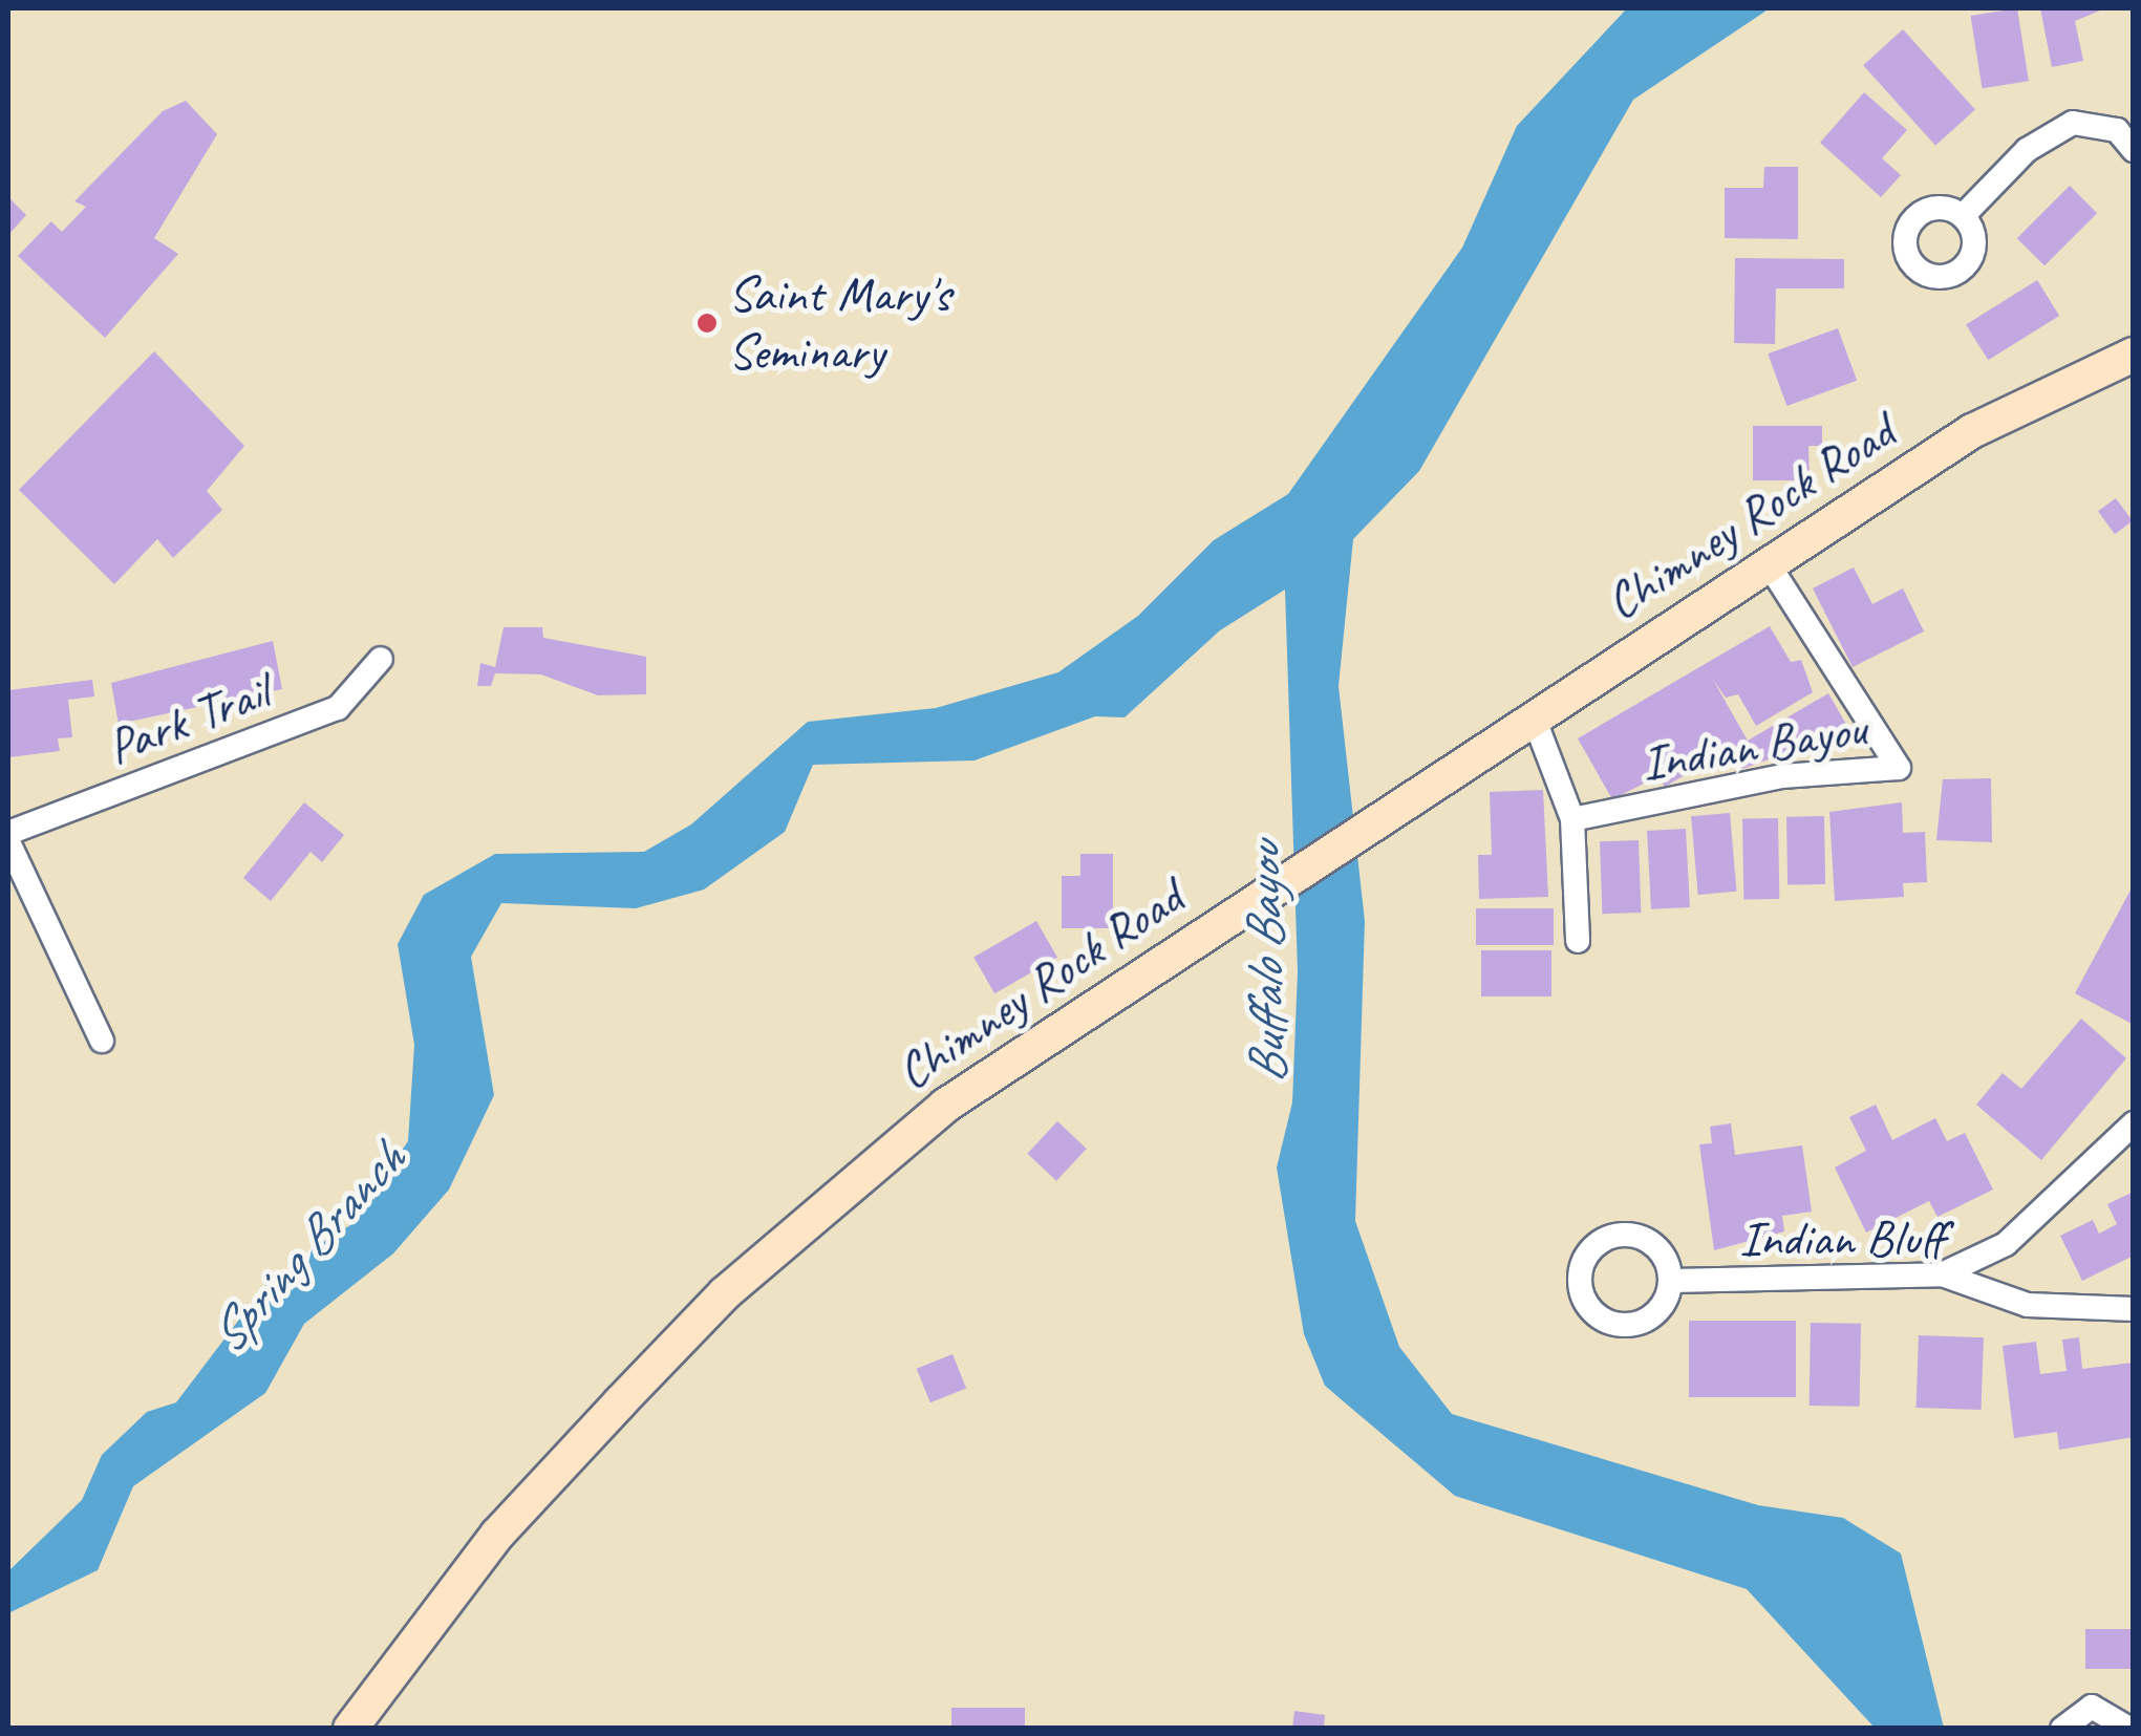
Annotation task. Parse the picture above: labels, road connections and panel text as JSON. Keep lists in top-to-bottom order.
{
  "streets": {
    "main road": ["Chimney Rock Road"],
    "street": ["Park Trail", "Indian Bayou", "Indian Bluff"]
  },
  "crossings": [
    ["Chimney Rock Road", "Indian Bayou"]
  ],
  "water": ["Buffalo Bayou", "Spring Branch"],
  "places": ["Saint Mary's Seminary"]
}
